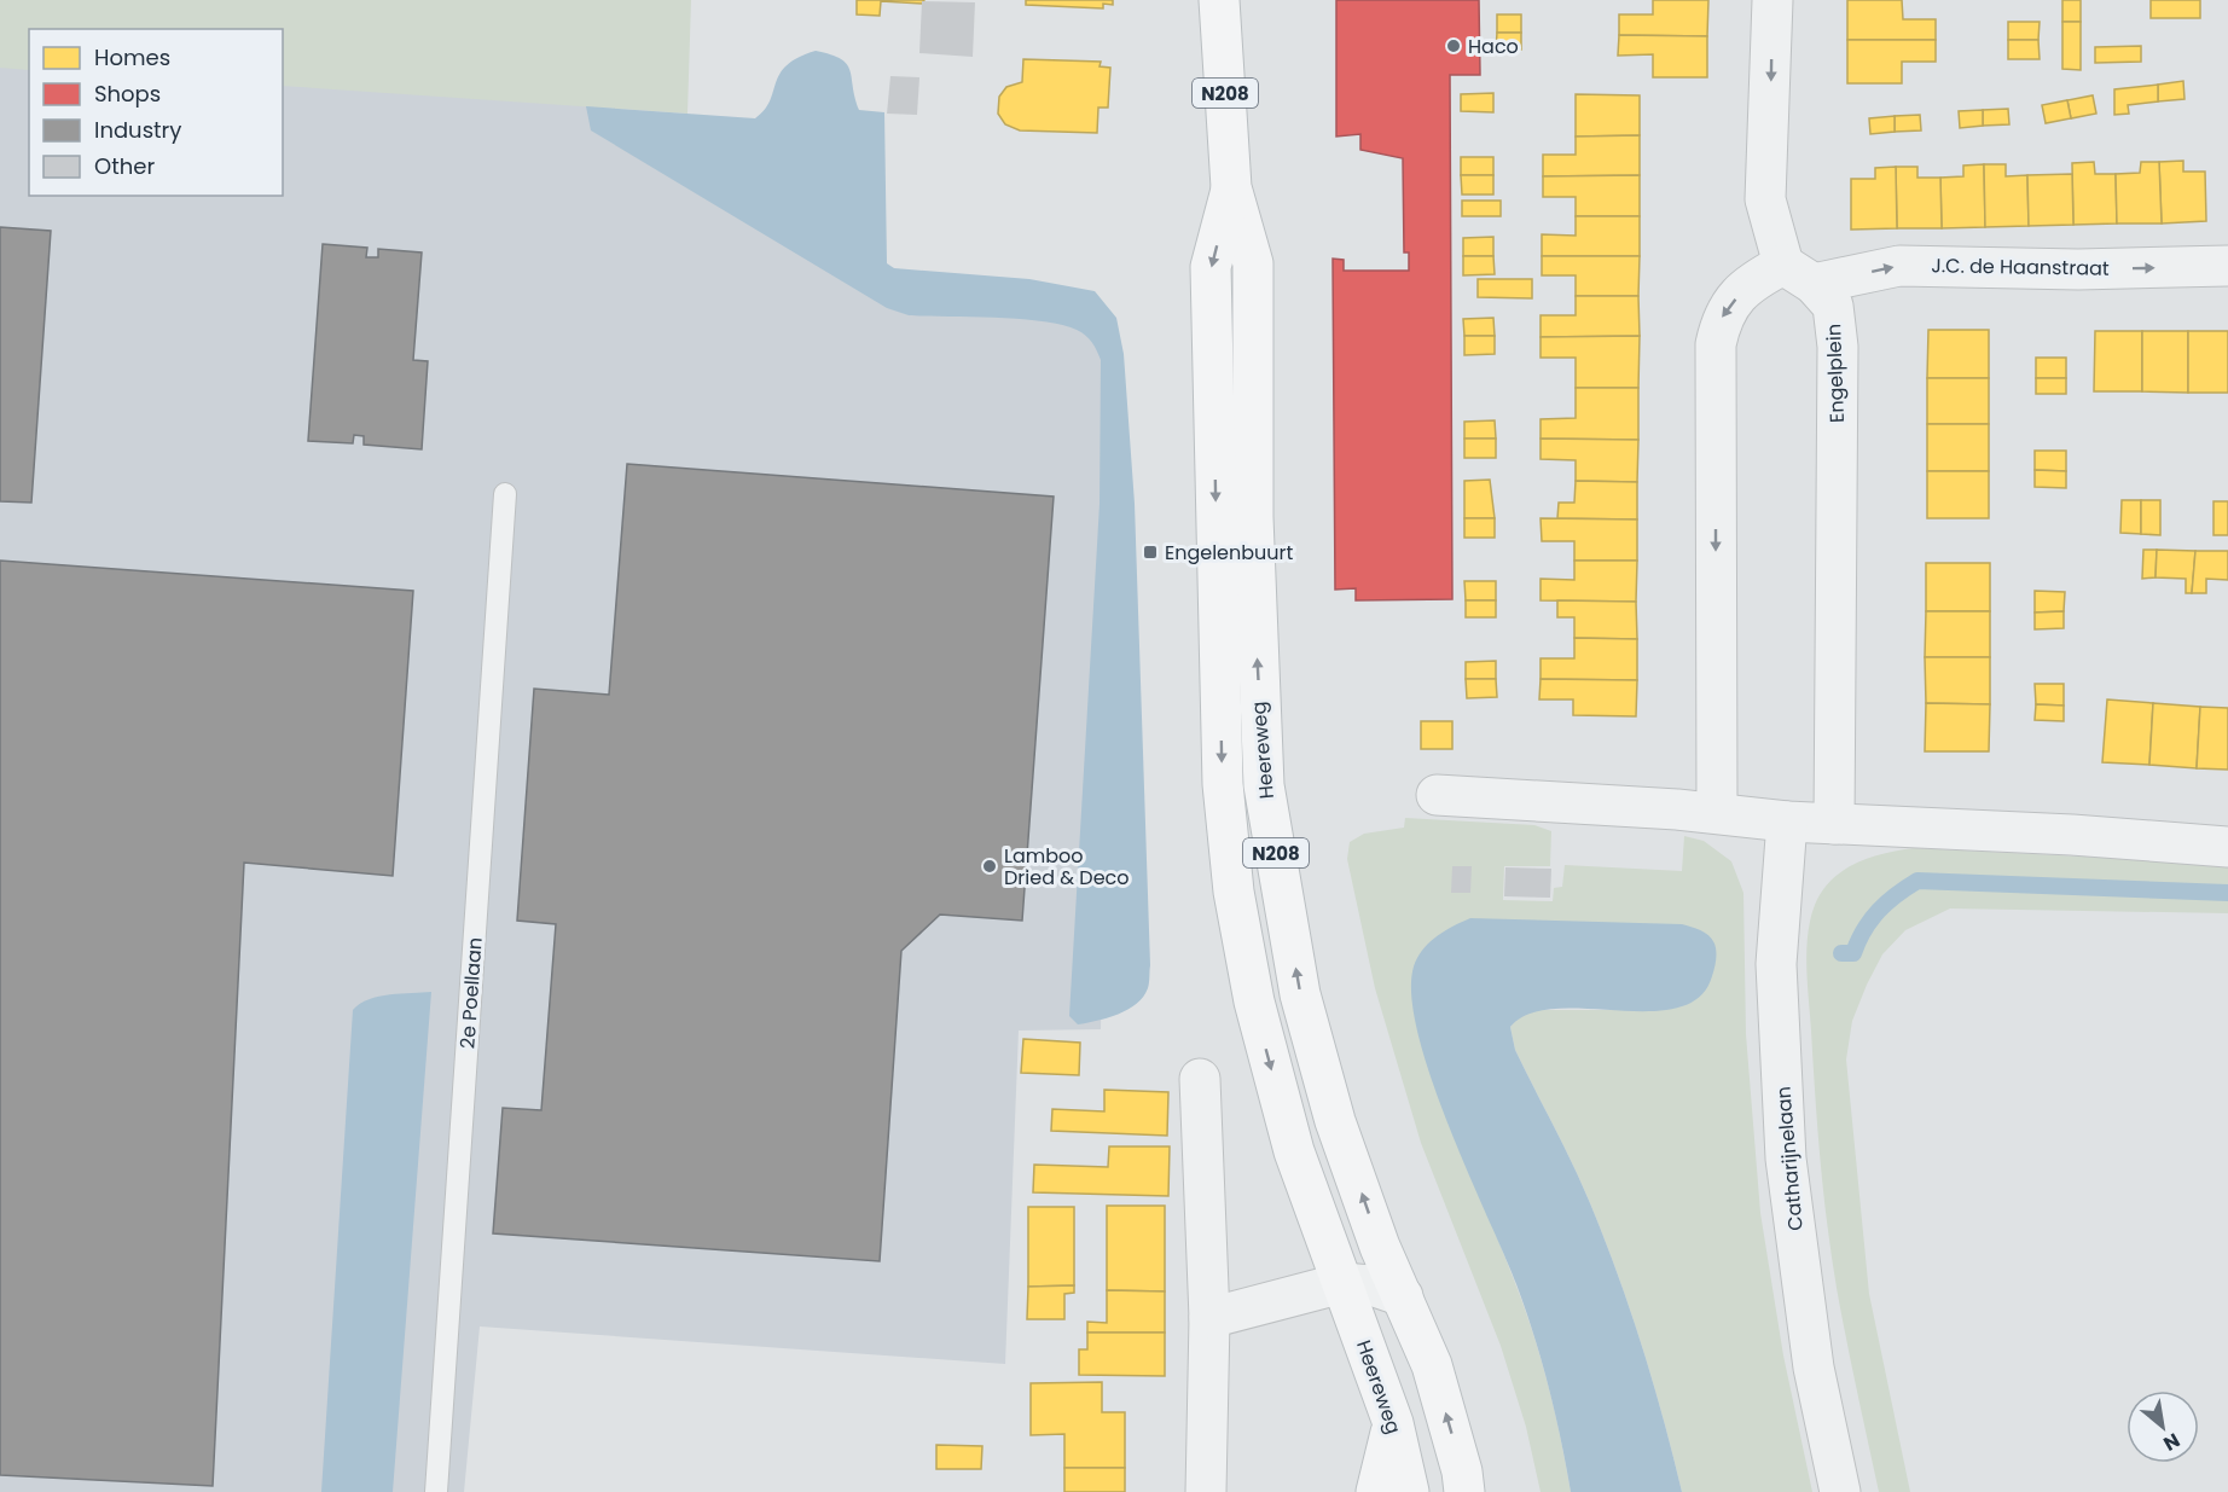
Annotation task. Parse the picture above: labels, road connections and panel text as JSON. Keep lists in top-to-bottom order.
{
  "streets": {
    "main road": ["N208", "Heereweg"],
    "street": ["J.C. de Haanstraat", "Engelplein", "Catharijnelaan"],
    "lane": ["2e Poellaan"]
  },
  "crossings": [
    ["J.C. de Haanstraat", "Engelplein"]
  ],
  "one_way": ["J.C. de Haanstraat"],
  "places": {
    "other": ["Haco", "Lamboo Dried & Deco"],
    "transit": ["Engelenbuurt"]
  },
  "legend": [
    "Homes",
    "Shops",
    "Industry",
    "Other"
  ],
  "north": "bottom right"
}
